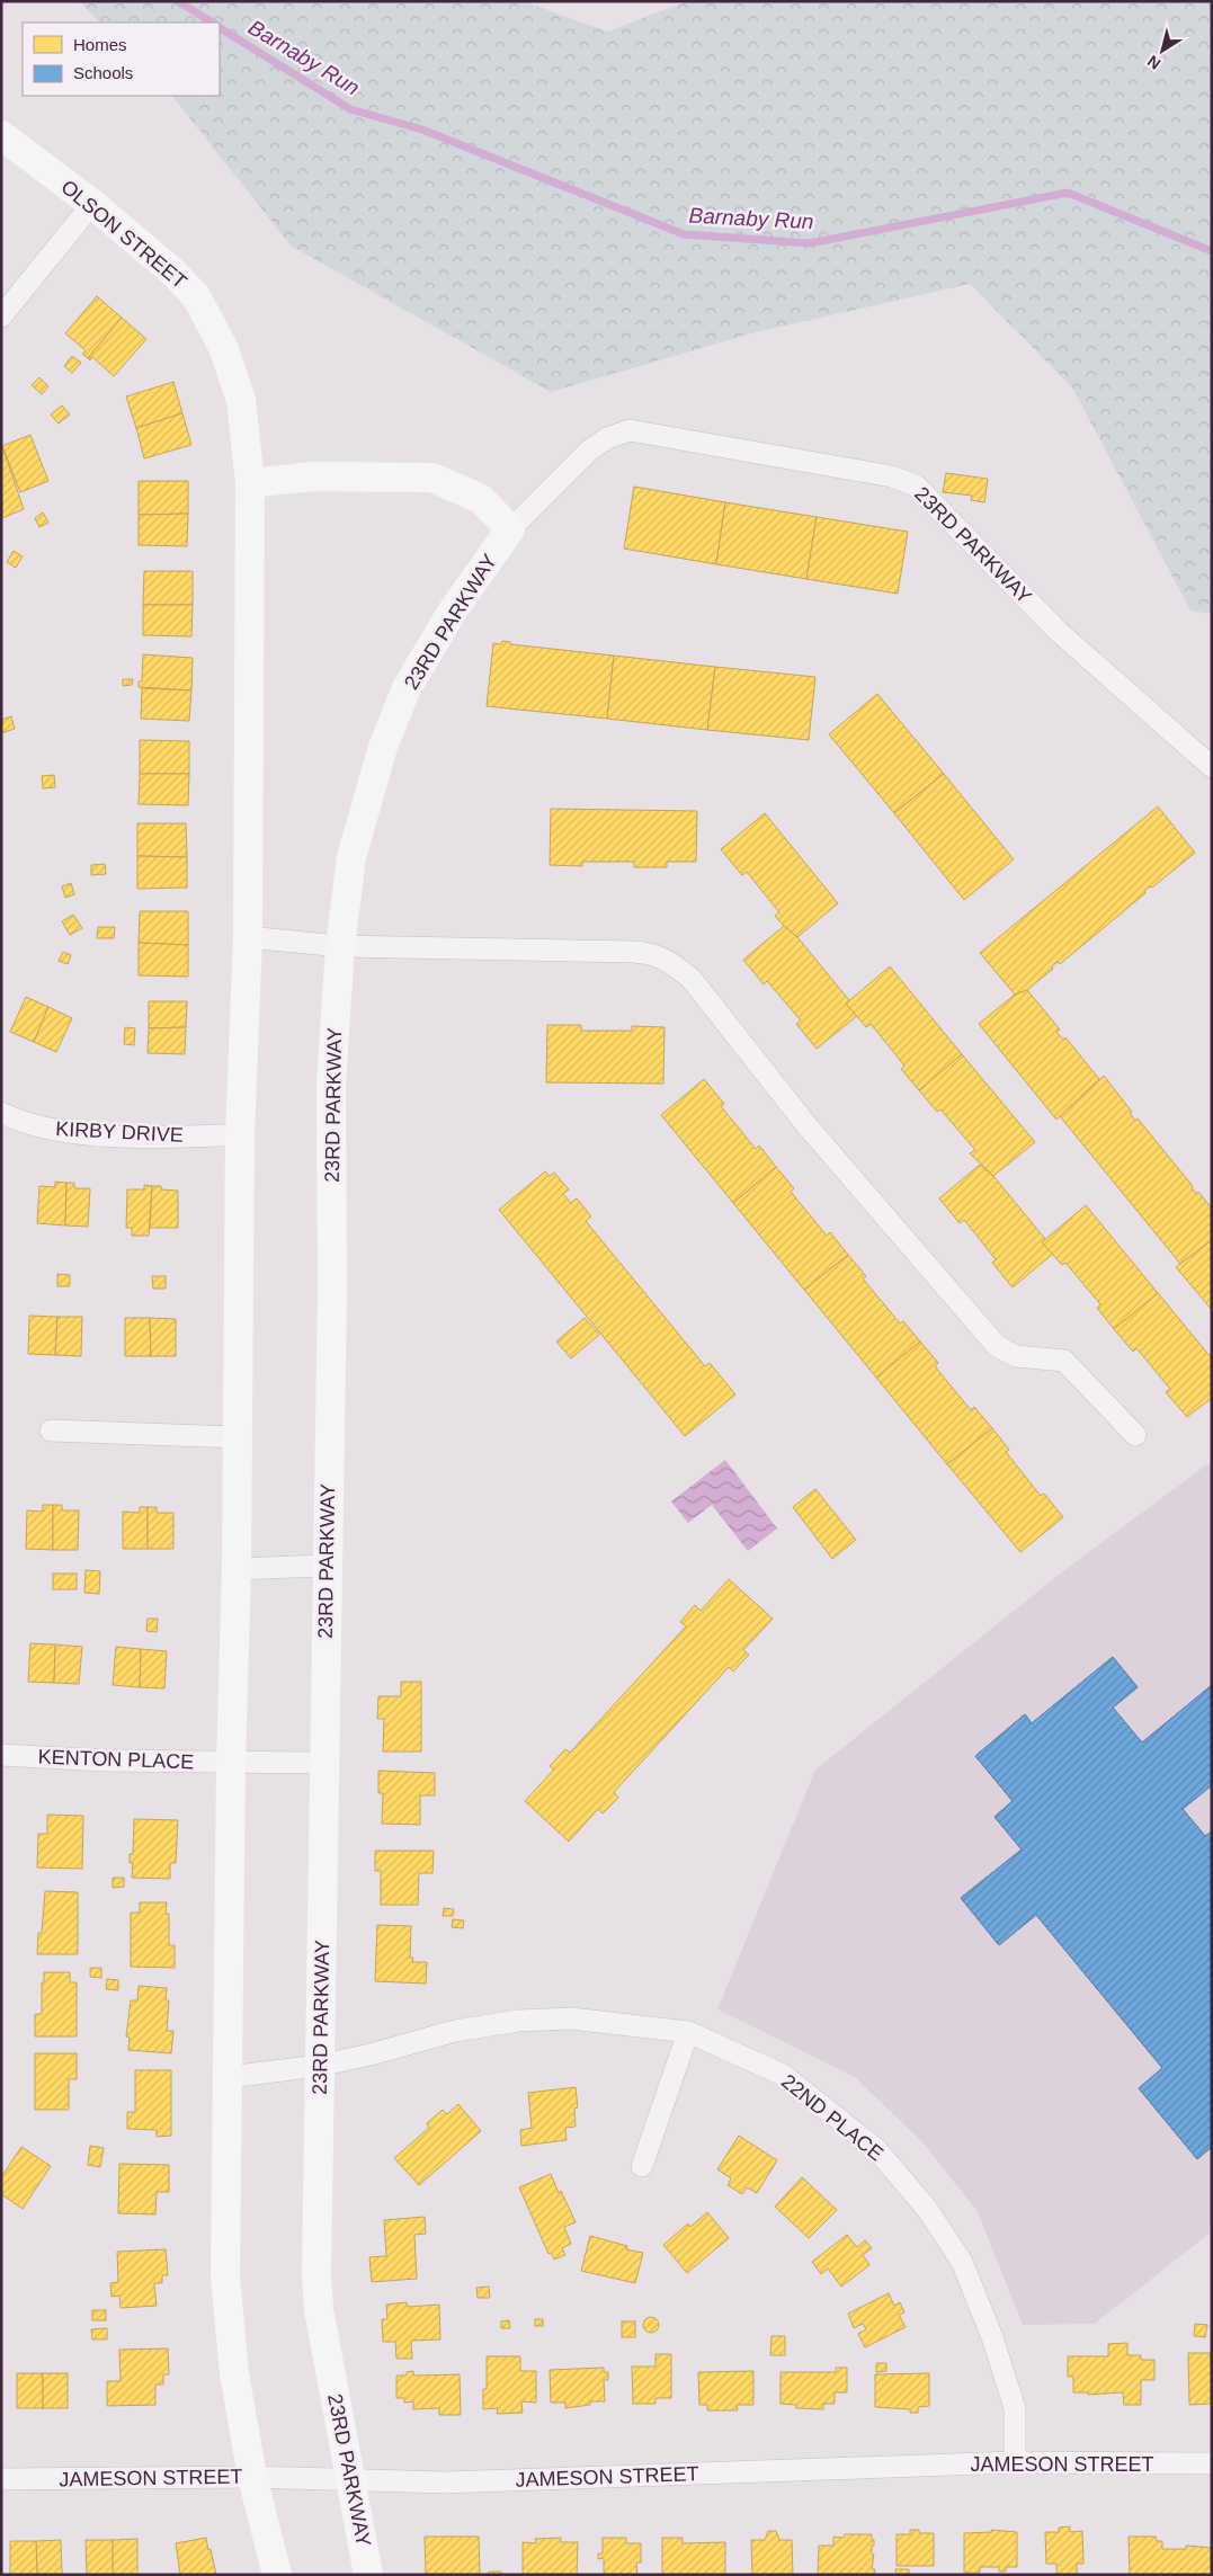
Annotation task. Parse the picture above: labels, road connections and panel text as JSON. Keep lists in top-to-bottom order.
{
  "streets": {
    "street": [
      "OLSON STREET",
      "23RD PARKWAY",
      "KIRBY DRIVE",
      "KENTON PLACE",
      "22ND PLACE",
      "JAMESON STREET"
    ]
  },
  "crossings": [
    ["23RD PARKWAY", "KENTON PLACE"],
    ["23RD PARKWAY", "22ND PLACE"],
    ["23RD PARKWAY", "JAMESON STREET"],
    ["22ND PLACE", "JAMESON STREET"]
  ],
  "water": ["Barnaby Run"],
  "legend": ["Homes", "Schools"],
  "north": "bottom left"
}
